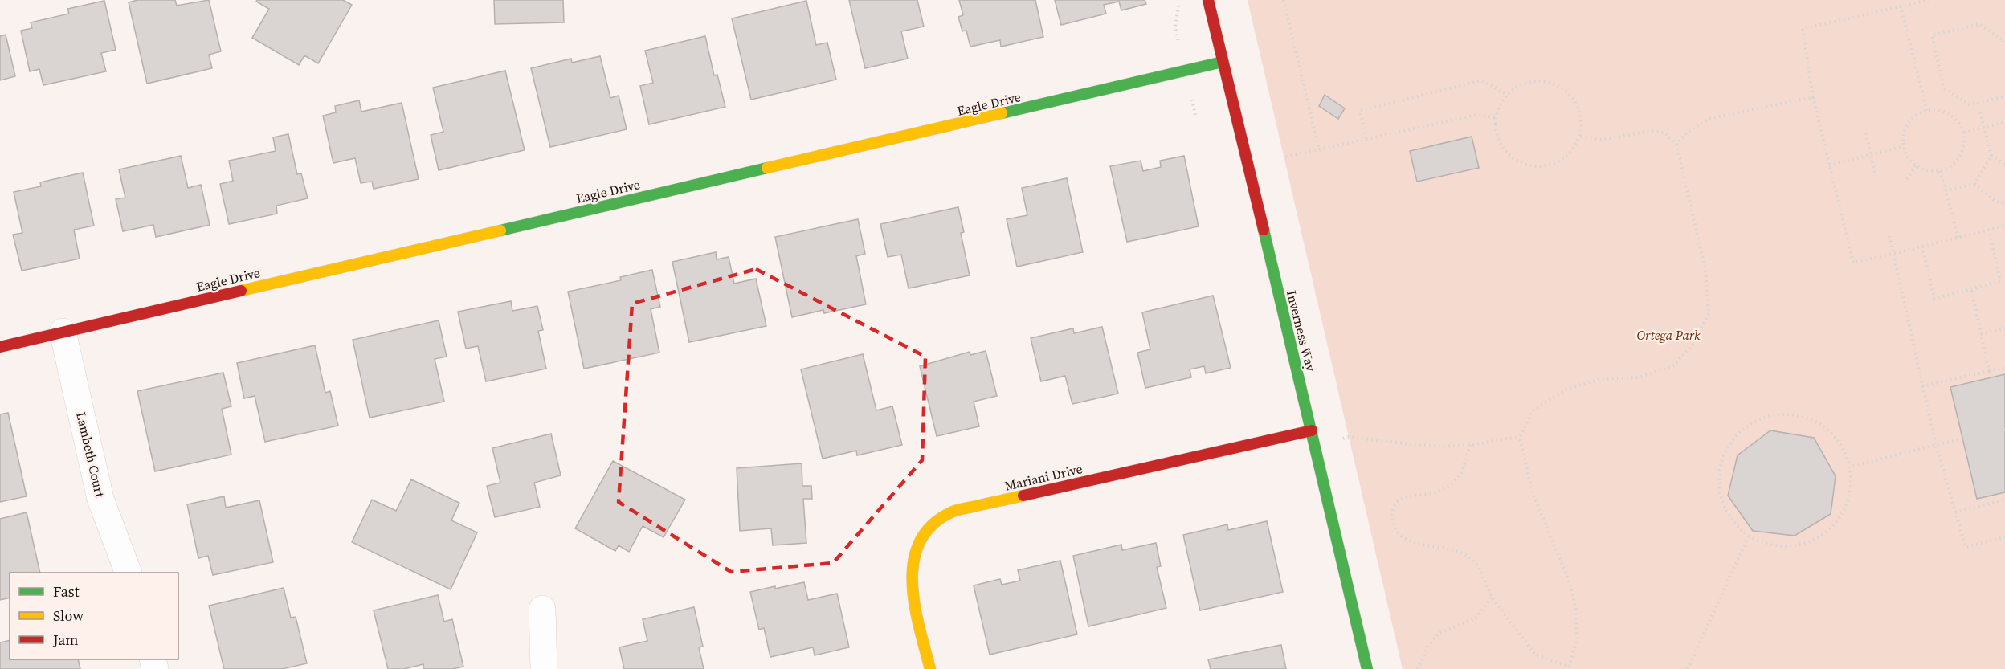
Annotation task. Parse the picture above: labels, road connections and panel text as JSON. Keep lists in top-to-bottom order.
{
  "streets": {
    "street": [
      "Eagle Drive",
      "Inverness Way",
      "Lambeth Court",
      "Mariani Drive"
    ]
  },
  "crossings": [
    ["Eagle Drive", "Inverness Way"],
    ["Eagle Drive", "Lambeth Court"],
    ["Inverness Way", "Mariani Drive"]
  ],
  "parks": ["Ortega Park"],
  "legend": ["Fast", "Slow", "Jam"]
}
